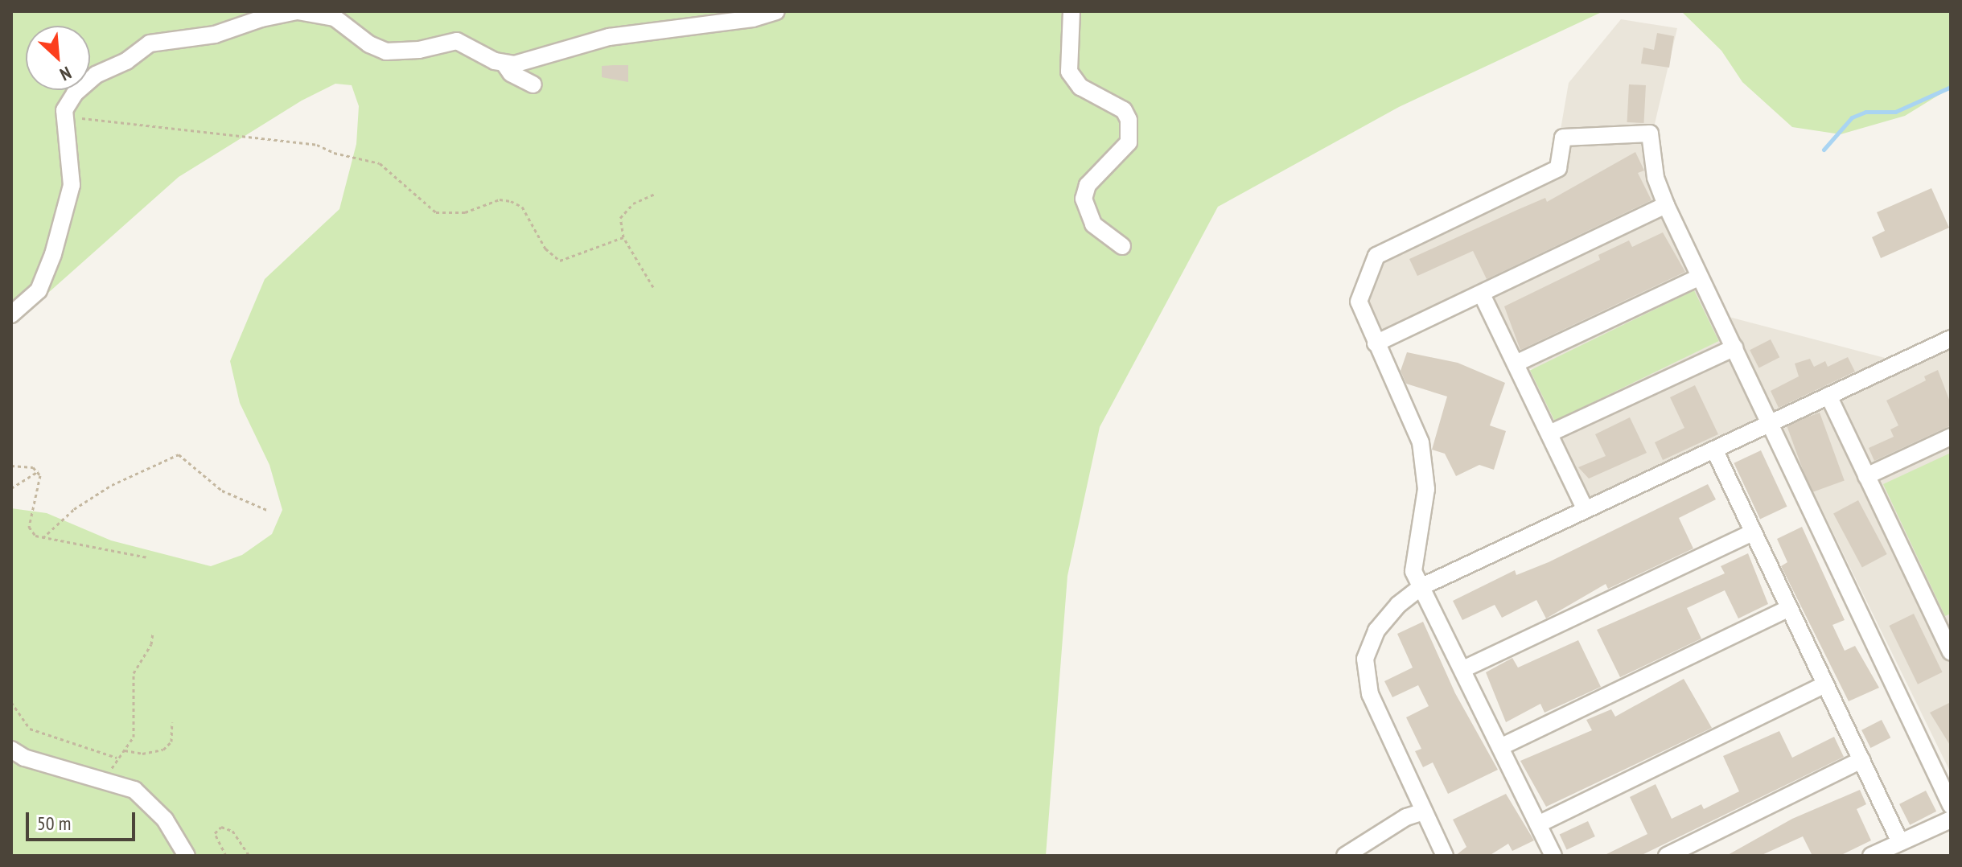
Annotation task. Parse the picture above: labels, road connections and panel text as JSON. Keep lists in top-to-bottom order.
{
  "scale_bar": "50 m",
  "north": "bottom right"
}
